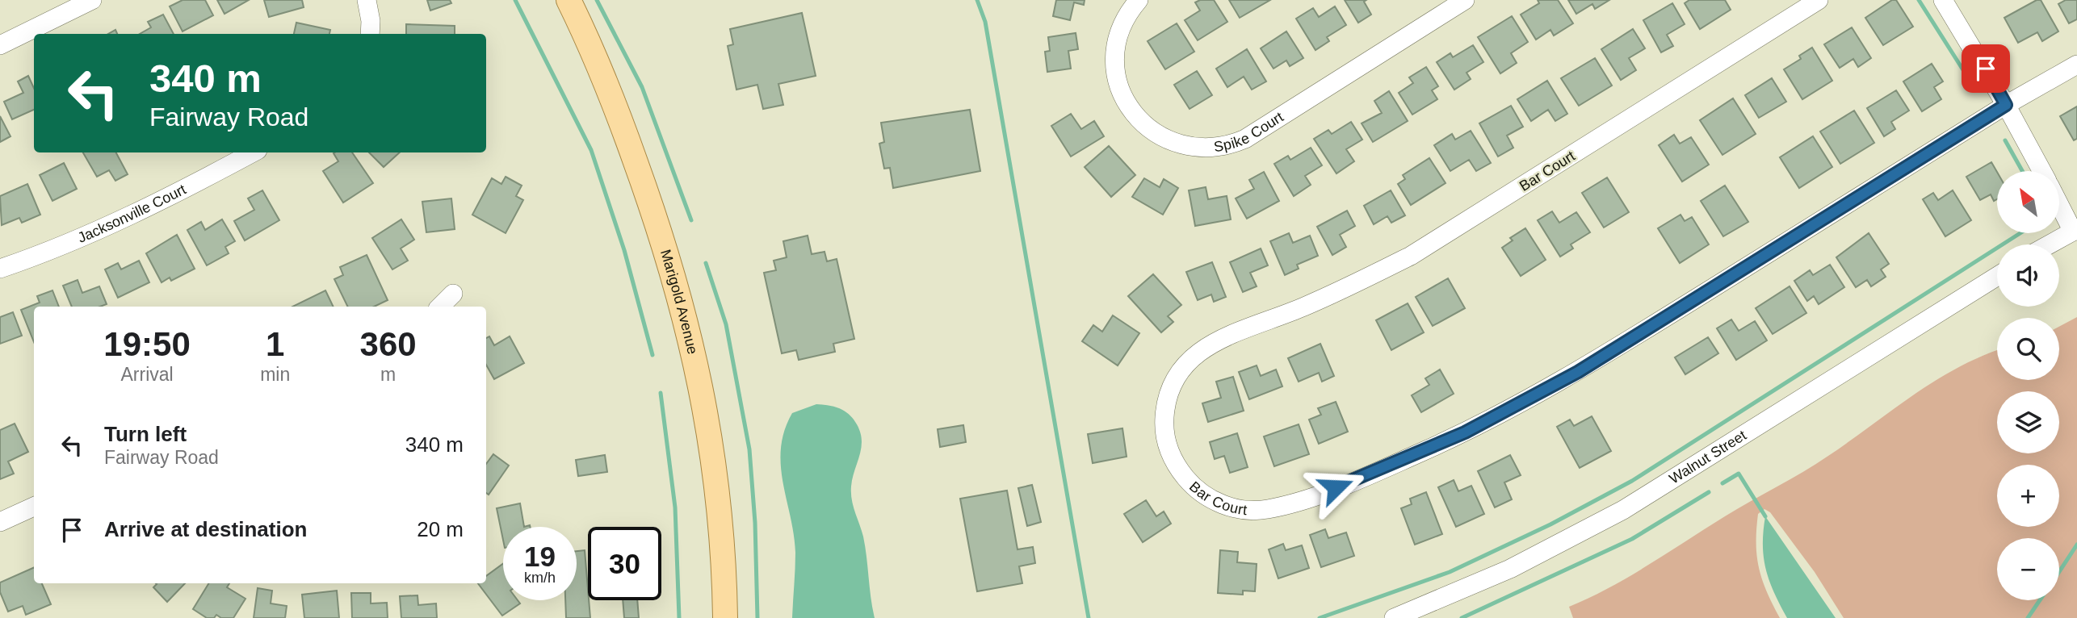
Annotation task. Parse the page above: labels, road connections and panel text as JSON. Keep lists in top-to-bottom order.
{
  "streets": {
    "main road": ["Marigold Avenue"],
    "street": [
      "Spike Court",
      "Bar Court",
      "Jacksonville Court",
      "Walnut Street"
    ]
  },
  "north": "top left",
  "page": {
    "turn": ["340 m", "Fairway Road"],
    "map_buttons": ["+", "−"],
    "eta": [
      "19:50",
      "Arrival",
      "1",
      "min",
      "360",
      "m"
    ],
    "list": [
      {
        "name": "Turn left",
        "note": "Fairway Road",
        "value": "340 m"
      },
      {
        "name": "Arrive at destination",
        "value": "20 m"
      }
    ],
    "speed": "19 km/h",
    "limit": "30"
  }
}
